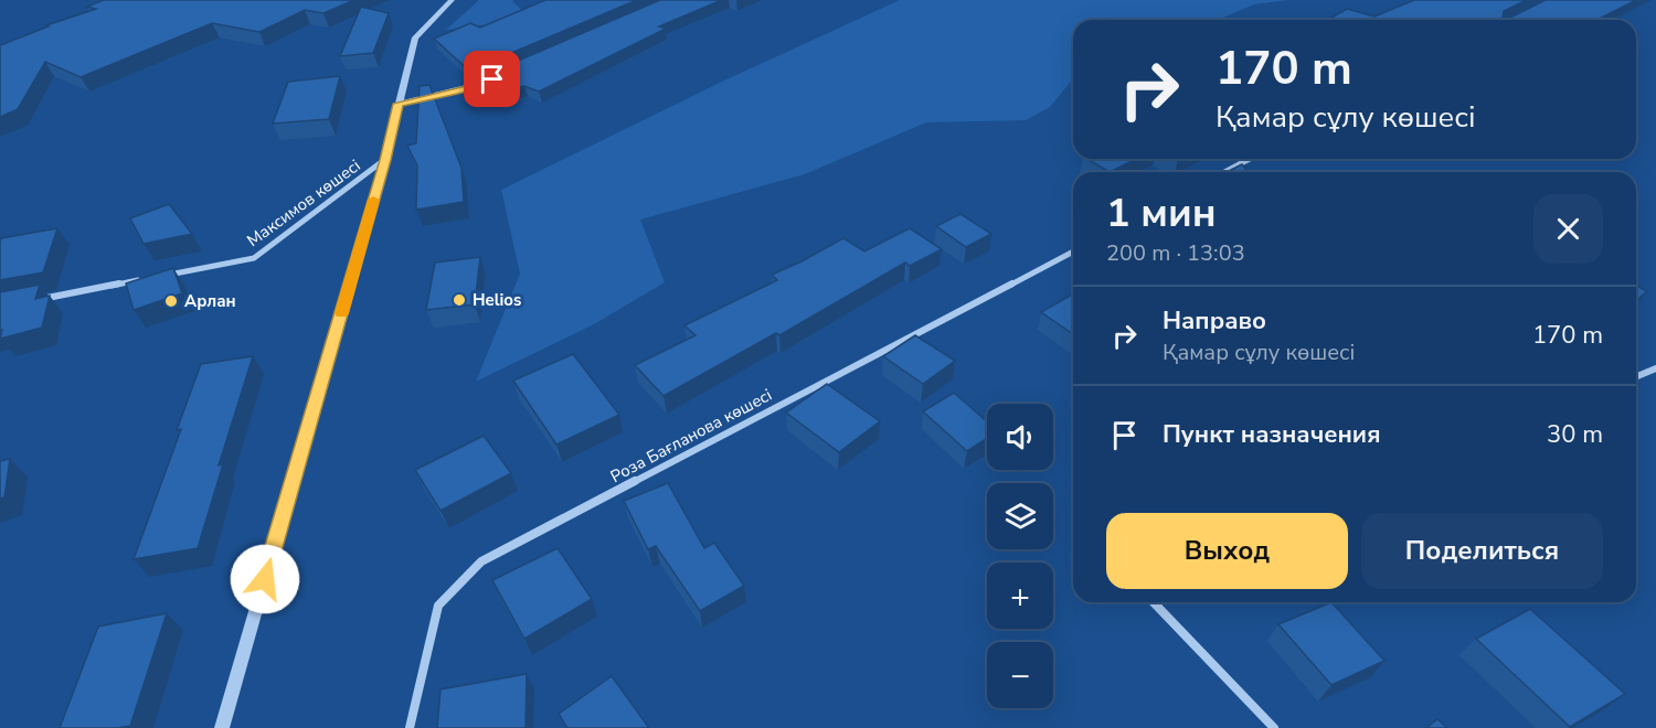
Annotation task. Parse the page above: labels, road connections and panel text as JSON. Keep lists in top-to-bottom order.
{
  "streets": {
    "street": ["Максимов көшесі", "Роза Бағланова көшесі"]
  },
  "places": ["Helios", "Арлан"],
  "page": {
    "turn": ["170 m", "Қамар сұлу көшесі"],
    "heading": ["1 мин", "200 m · 13:03"],
    "list": [
      {
        "name": "Направо",
        "note": "Қамар сұлу көшесі",
        "value": "170 m"
      },
      {
        "name": "Пункт назначения",
        "value": "30 m"
      }
    ],
    "map_buttons": ["+", "−"],
    "buttons": ["Выход", "Поделиться"]
  }
}
